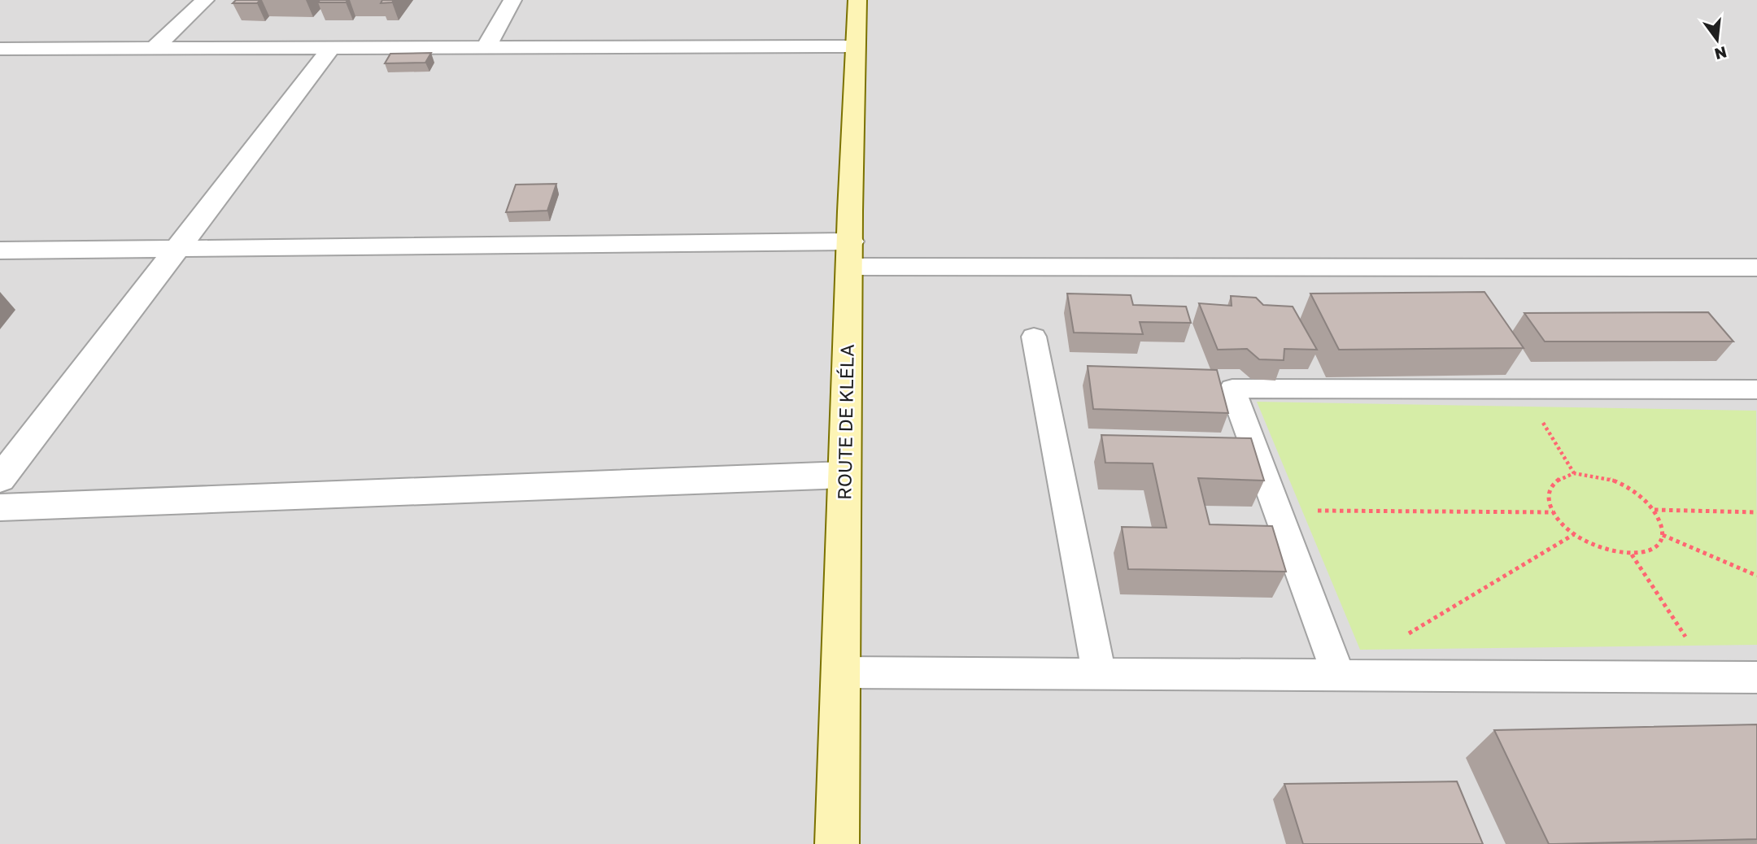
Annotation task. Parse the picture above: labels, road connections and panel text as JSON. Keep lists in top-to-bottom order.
{
  "streets": {
    "main road": ["ROUTE DE KLÉLA"]
  },
  "north": "bottom"
}
